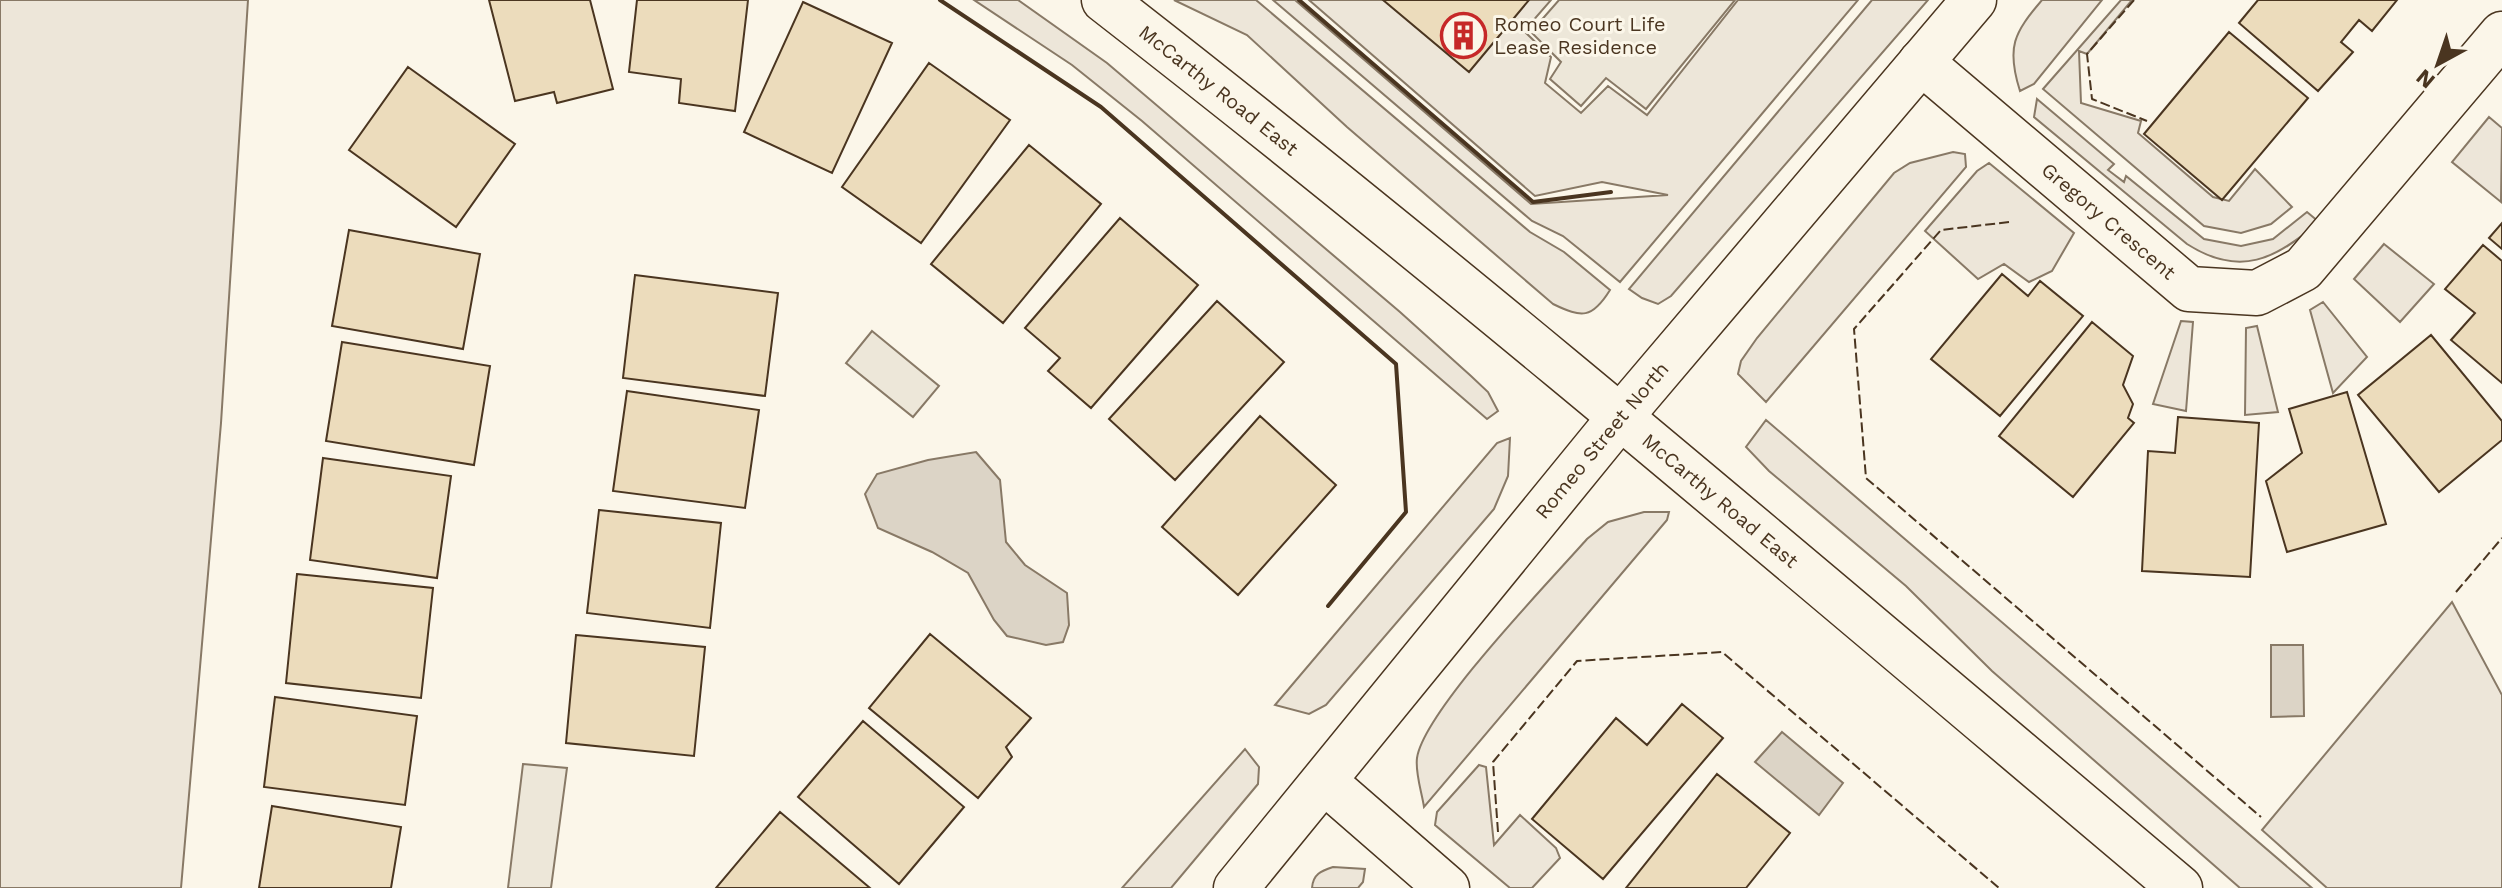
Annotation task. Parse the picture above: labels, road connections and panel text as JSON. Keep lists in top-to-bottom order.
{
  "streets": {
    "street": ["McCarthy Road East", "Gregory Crescent", "Romeo Street North"]
  },
  "crossings": [
    ["McCarthy Road East", "Romeo Street North"],
    ["Gregory Crescent", "Romeo Street North"]
  ],
  "places": {
    "building": ["Romeo Court Life Lease Residence"]
  },
  "north": "bottom left"
}
